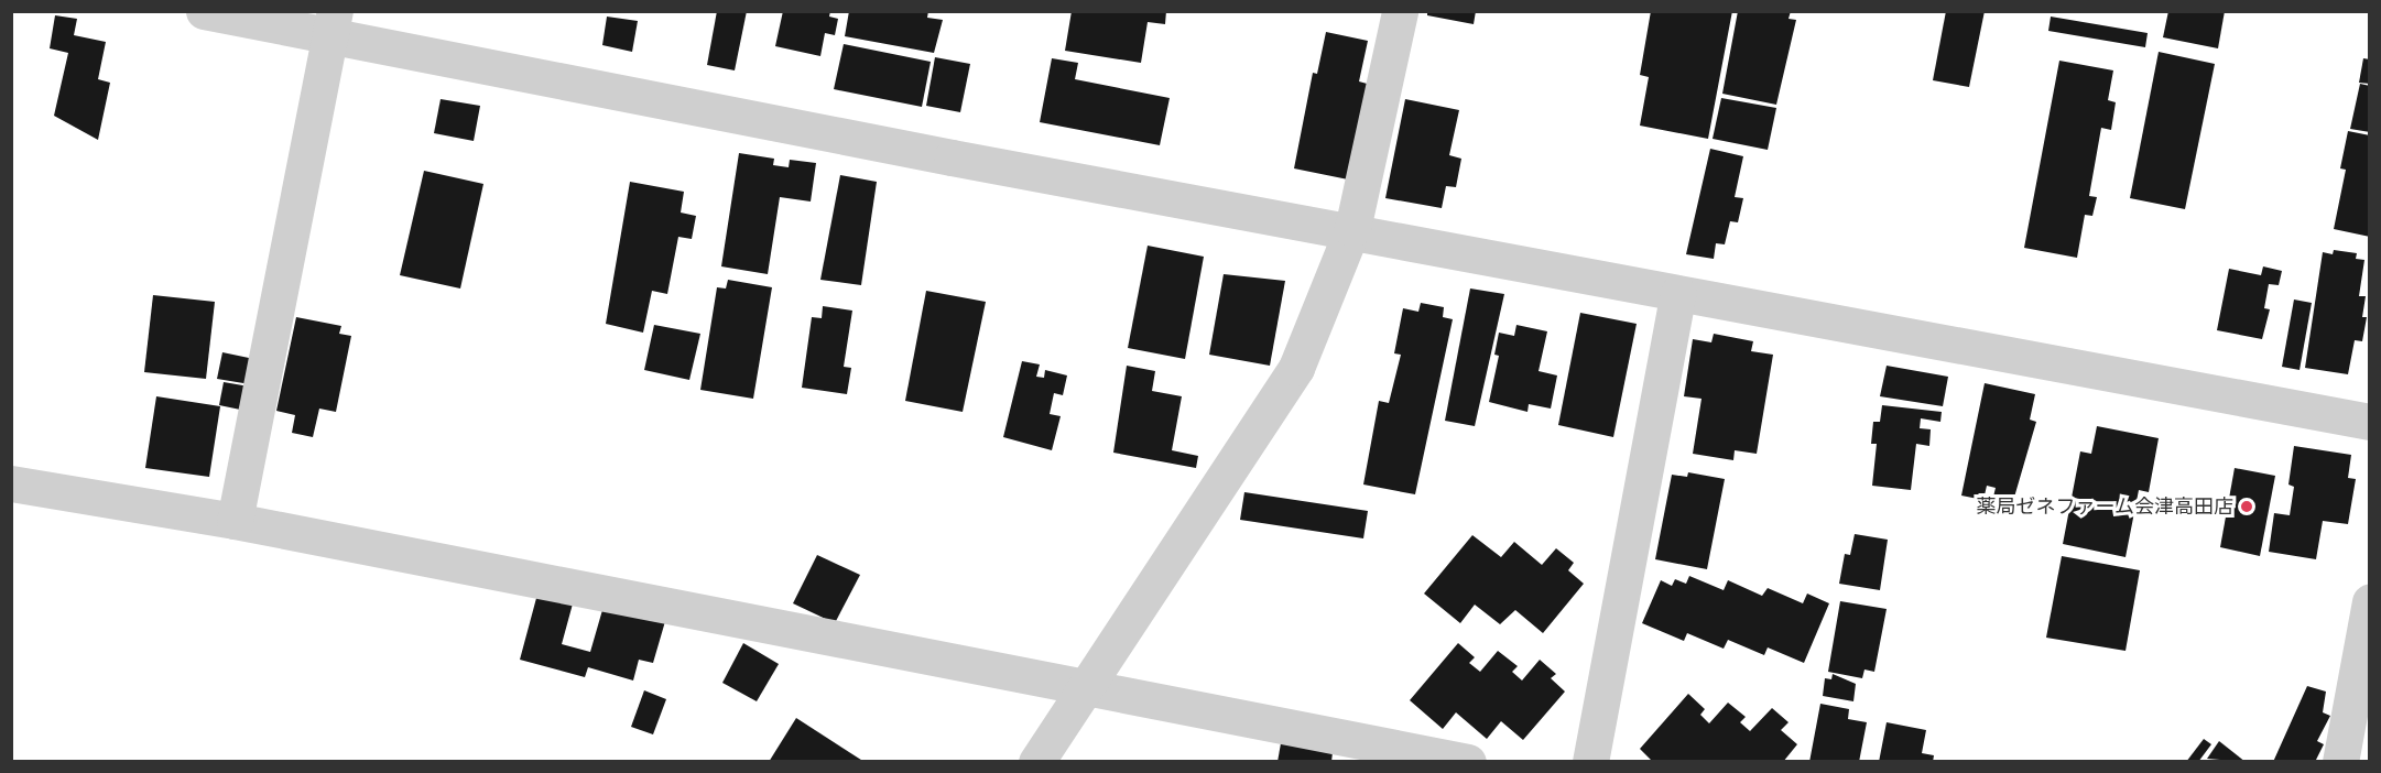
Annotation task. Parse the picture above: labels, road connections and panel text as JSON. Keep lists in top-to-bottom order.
{
  "places": ["薬局ゼネファーム会津高田店"]
}
